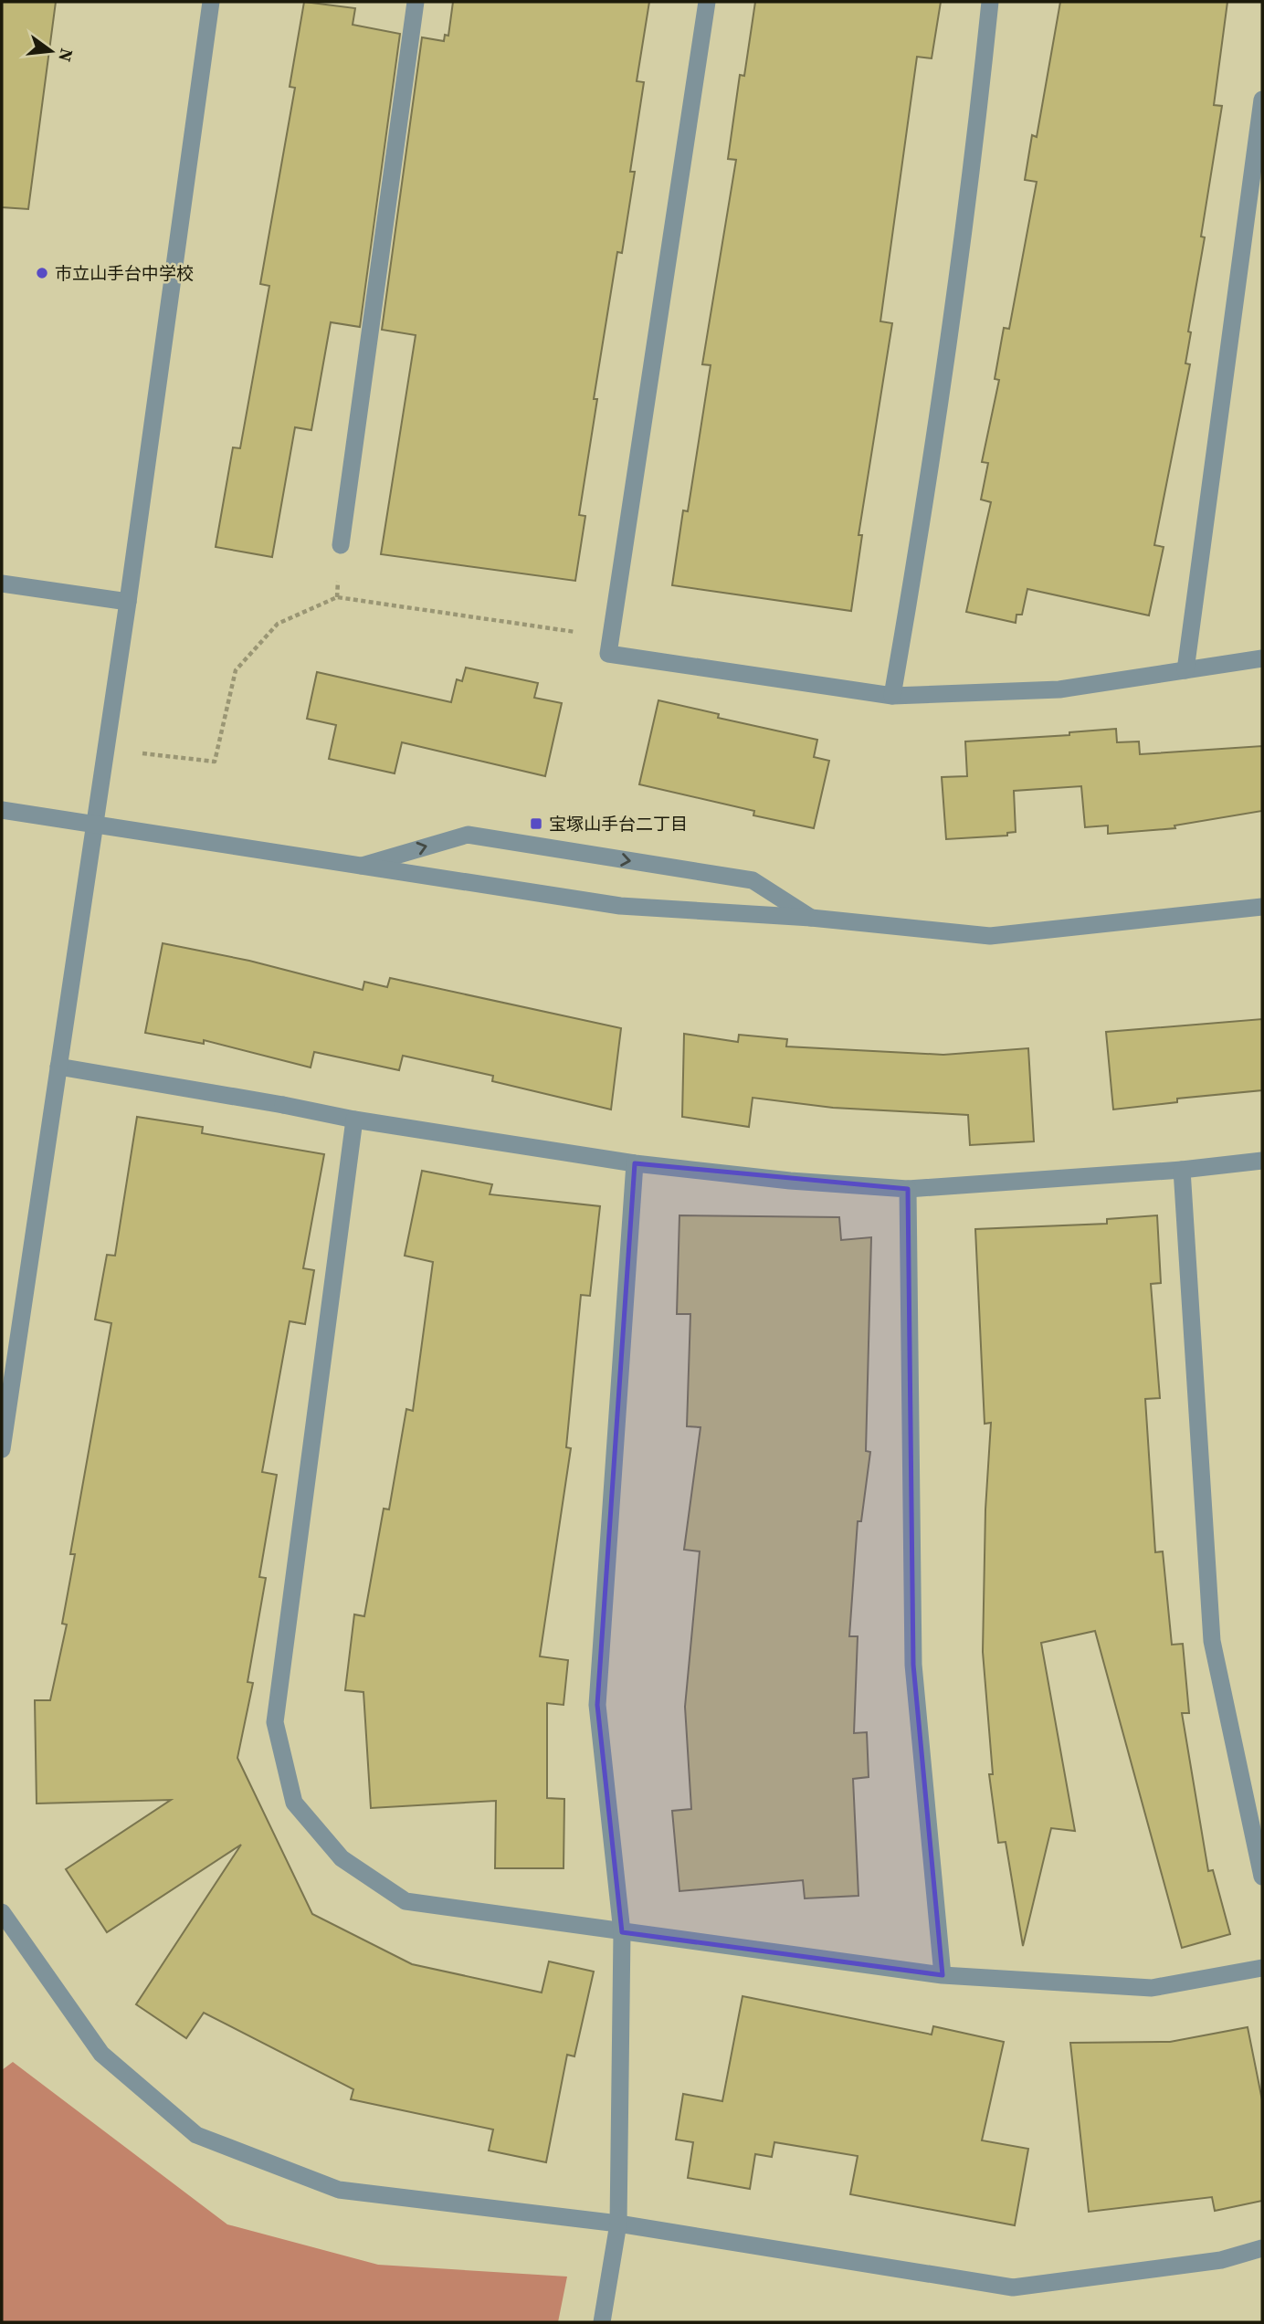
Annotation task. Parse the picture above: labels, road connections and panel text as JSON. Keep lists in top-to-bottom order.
{
  "places": {
    "other": ["市立山手台中学校"],
    "transit": ["宝塚山手台二丁目"]
  },
  "north": "right"
}
